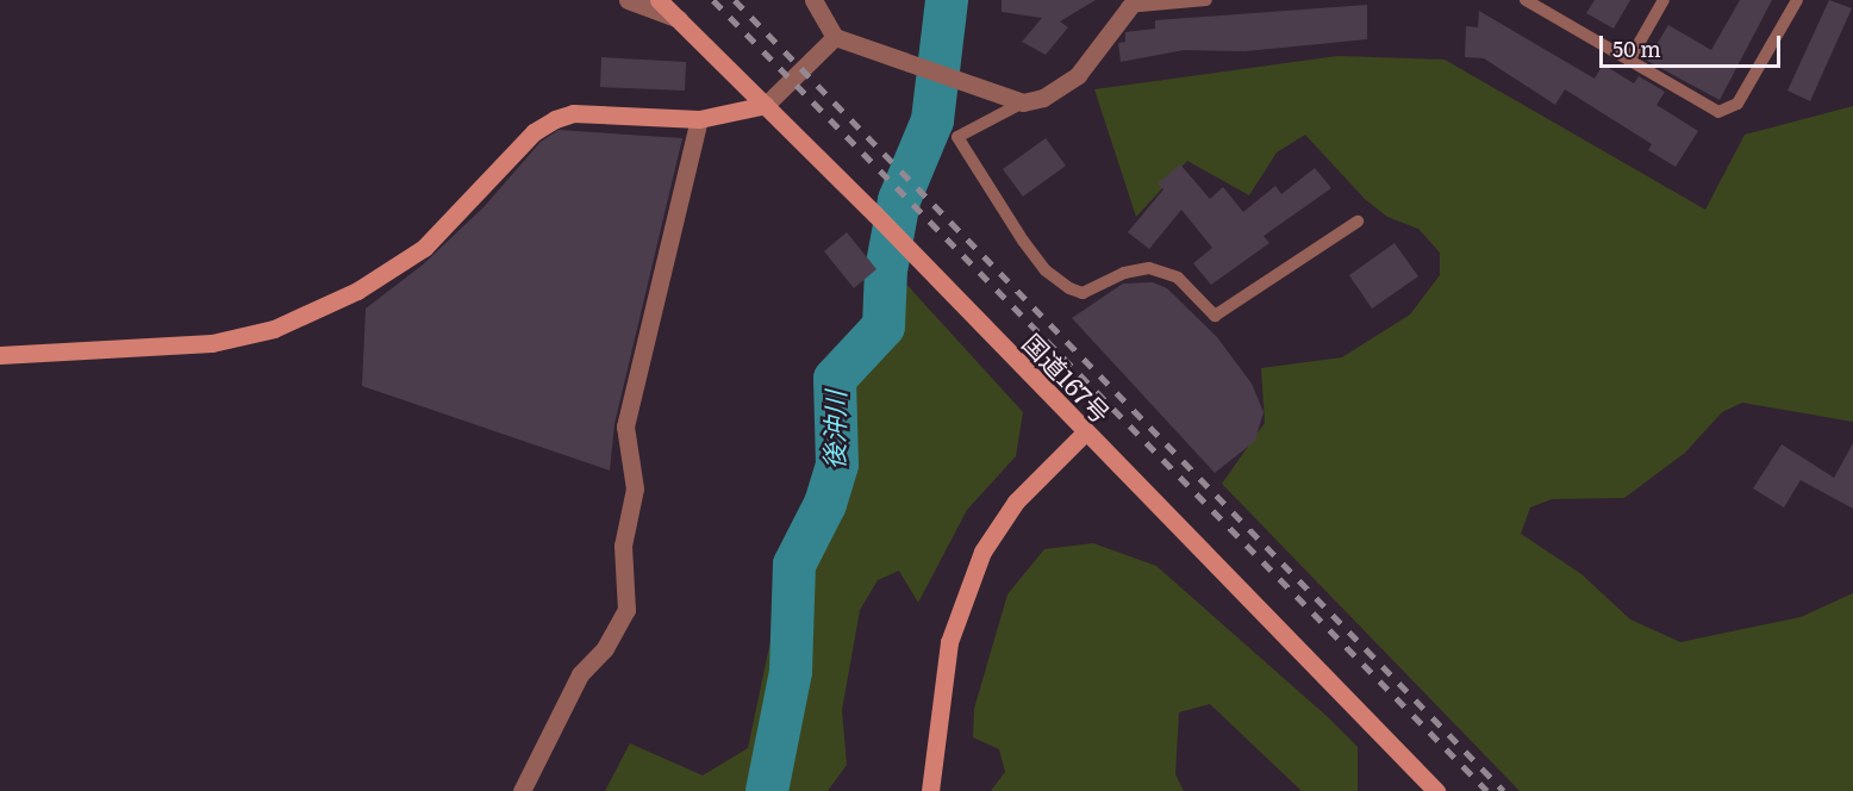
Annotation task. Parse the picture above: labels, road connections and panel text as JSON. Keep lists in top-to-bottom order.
{
  "streets": {
    "street": ["国道167号"]
  },
  "water": ["後沖川"],
  "scale_bar": "50 m"
}
